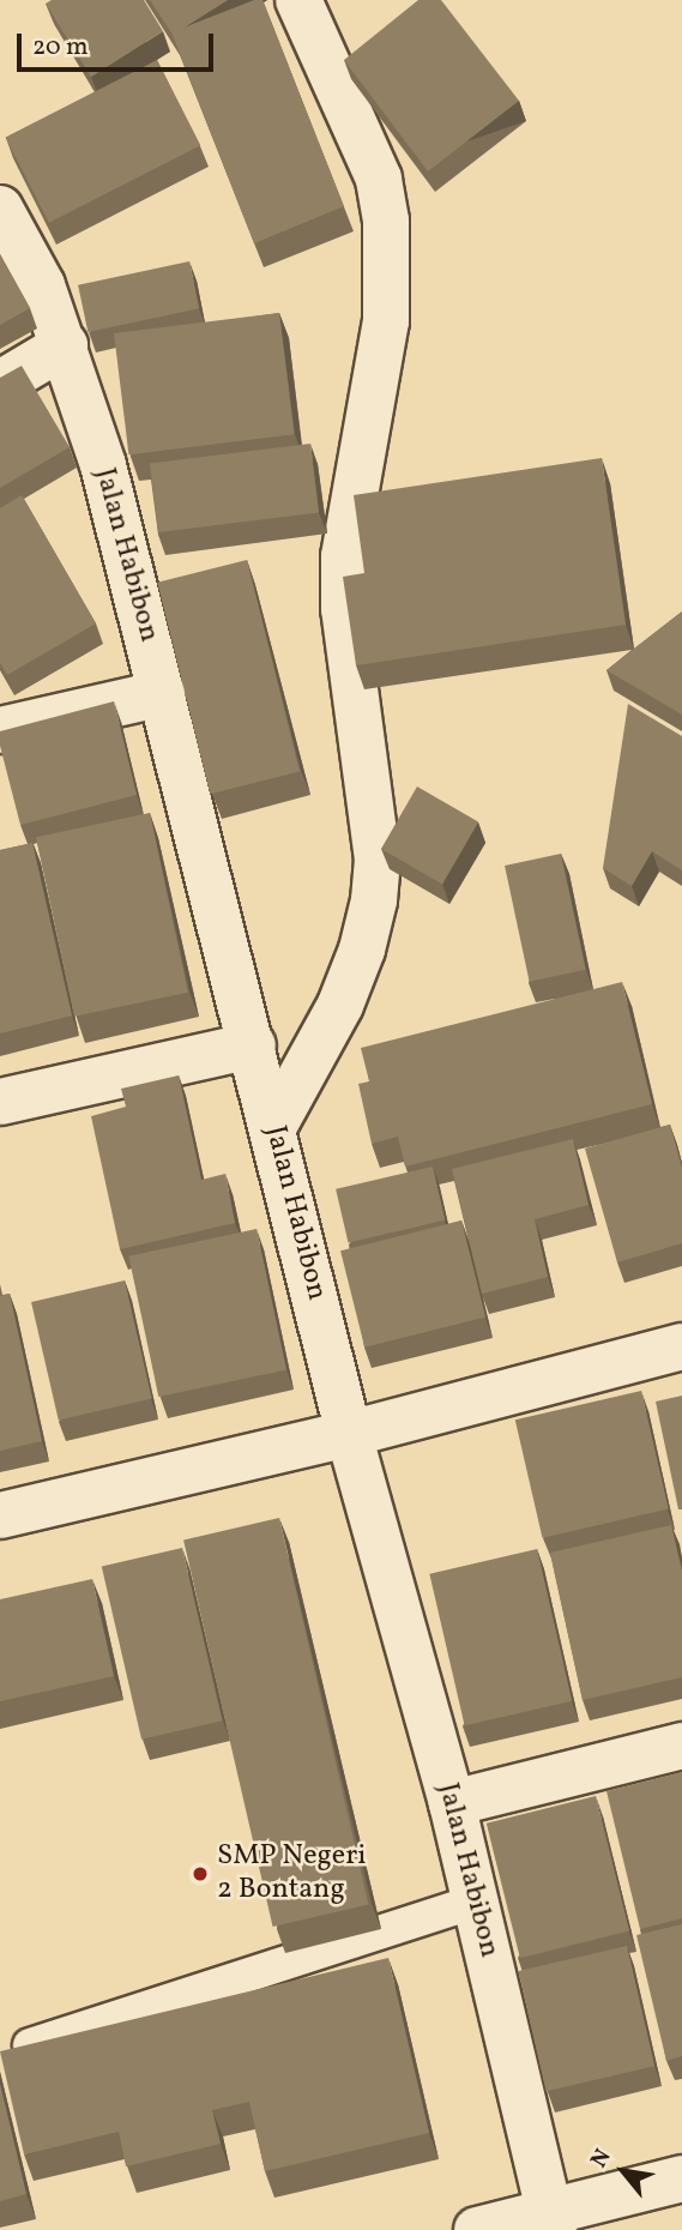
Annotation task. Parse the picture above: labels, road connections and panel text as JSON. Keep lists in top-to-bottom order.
{
  "streets": {
    "street": ["Jalan Habibon"]
  },
  "places": ["SMP Negeri 2 Bontang"],
  "scale_bar": "20 m",
  "north": "top left"
}
